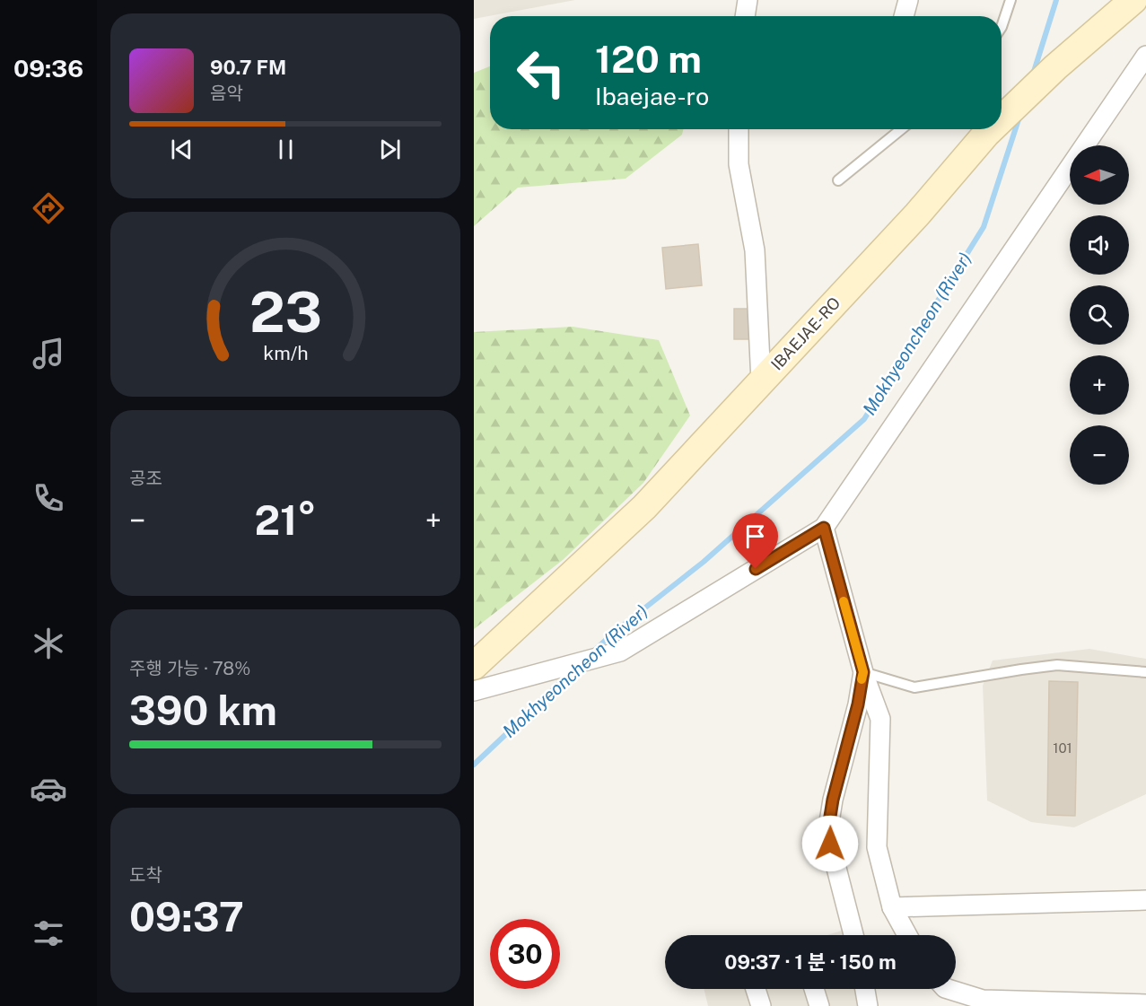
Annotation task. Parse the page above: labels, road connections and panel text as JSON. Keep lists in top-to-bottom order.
{
  "streets": {
    "main road": ["IBAEJAE-RO"]
  },
  "water": ["Mokhyeoncheon (River)"],
  "house_numbers": ["101"],
  "north": "left",
  "page": {
    "tabs": "09:36",
    "turn": ["120 m", "Ibaejae-ro"],
    "song": ["90.7 FM", "음악"],
    "map_buttons": ["+", "−"],
    "tile": [
      "공조",
      ["주행 가능 · 78%", "390 km"],
      ["도착", "09:37"]
    ],
    "heat": ["−", "21°", "+"],
    "limit": "30",
    "trip": "09:37 · 1 분 · 150 m",
    "gauge": ["23", "km/h"]
  }
}
